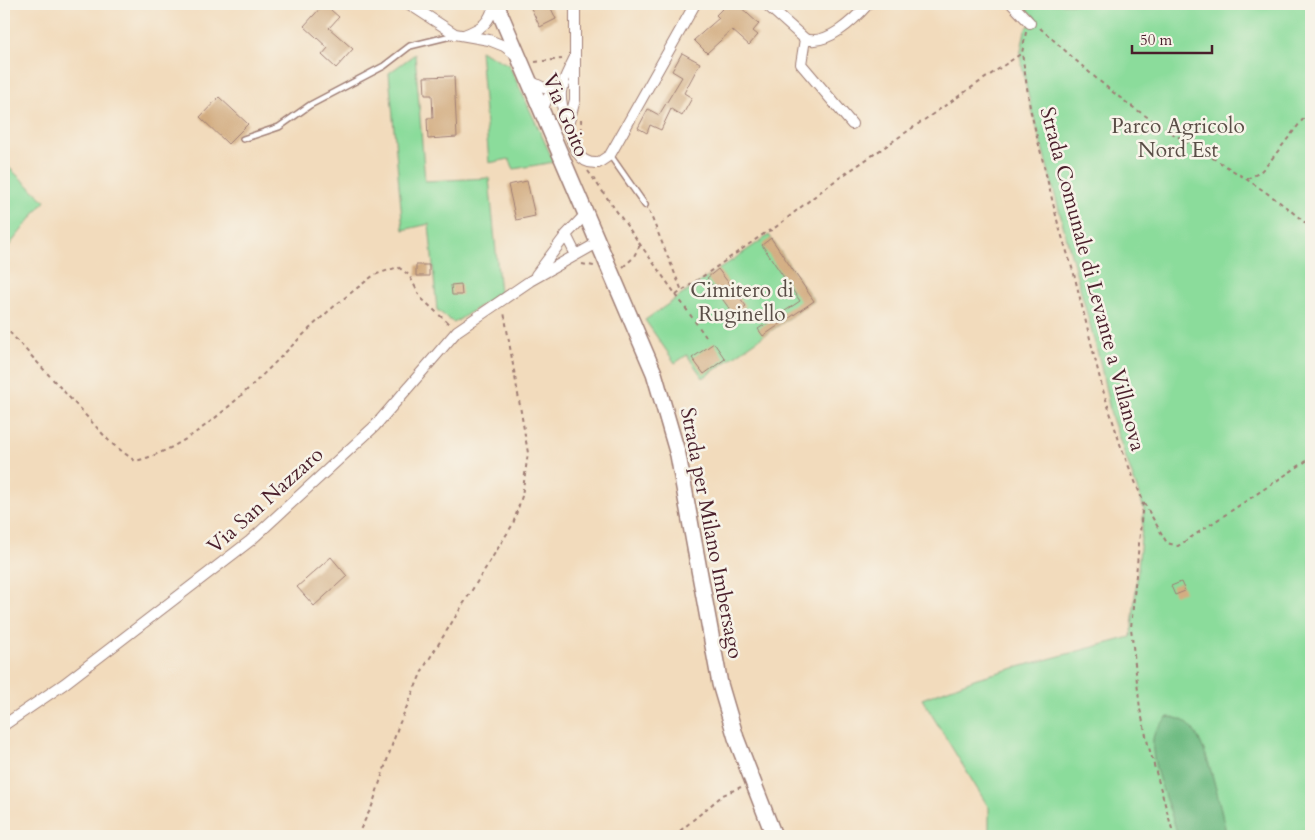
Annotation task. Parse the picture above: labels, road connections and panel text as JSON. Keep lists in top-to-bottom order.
{
  "streets": {
    "street": ["Via Goito", "Via San Nazzaro", "Strada per Milano Imbersago"],
    "path": ["Strada Comunale di Levante a Villanova"]
  },
  "crossings": [
    ["Via Goito", "Via San Nazzaro"],
    ["Via Goito", "Strada per Milano Imbersago"],
    ["Via San Nazzaro", "Strada per Milano Imbersago"]
  ],
  "parks": ["Parco Agricolo Nord Est", "Cimitero di Ruginello"],
  "scale_bar": "50 m"
}
